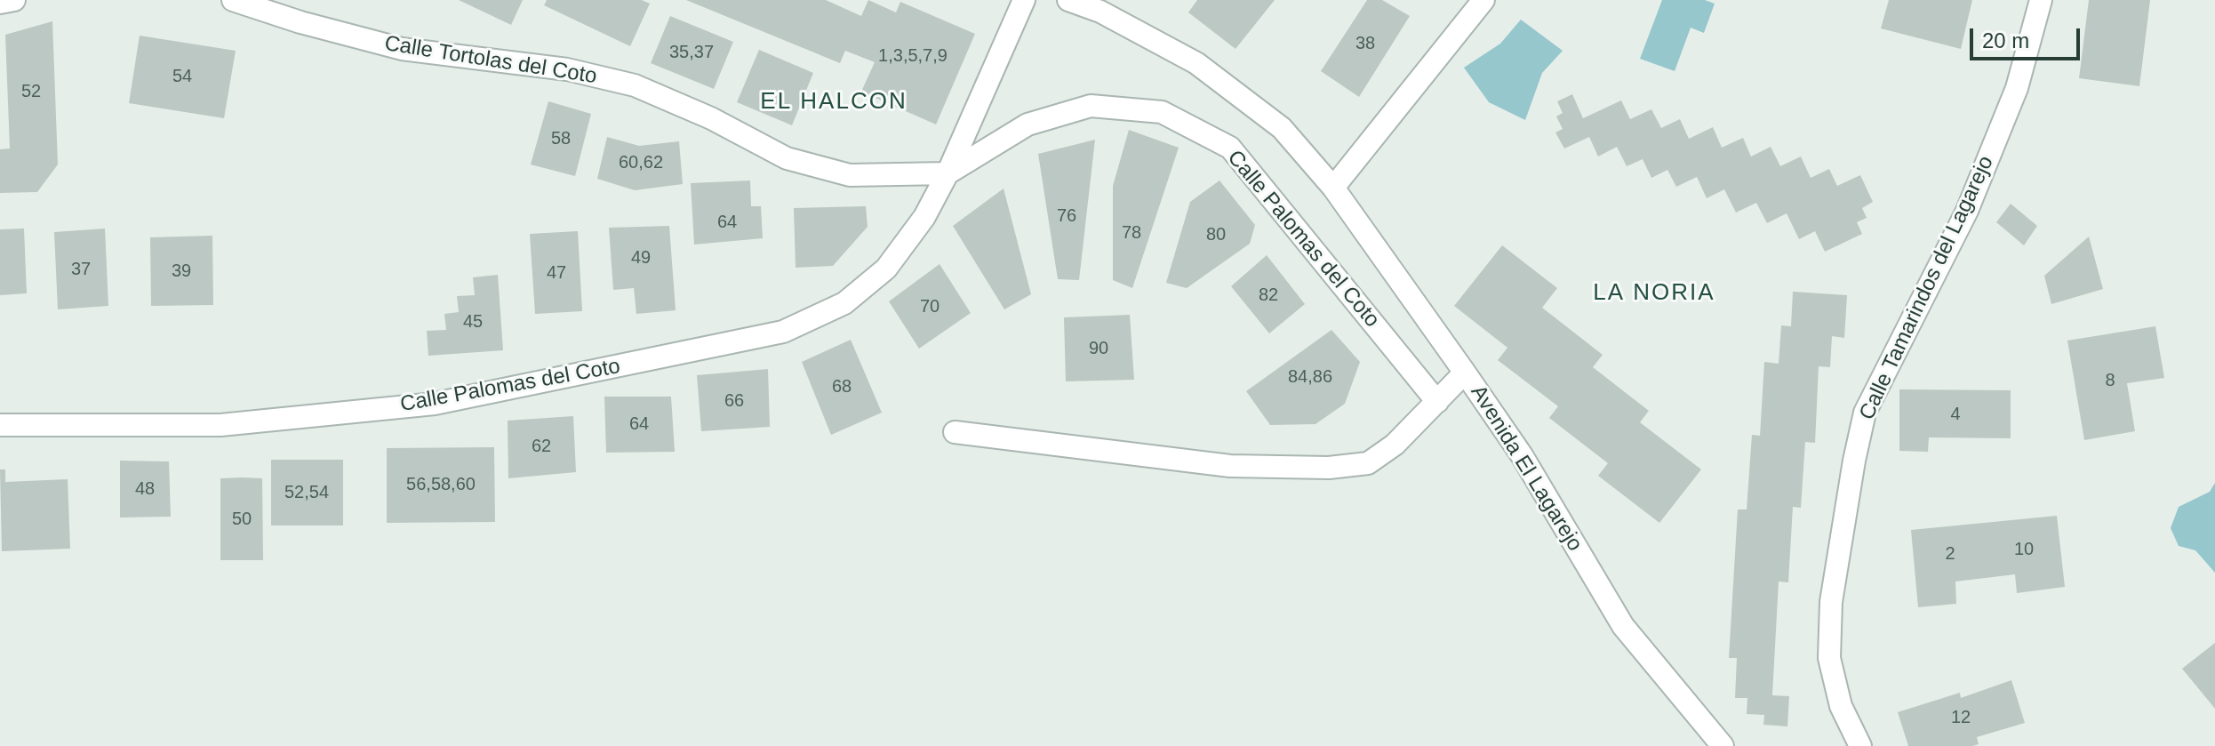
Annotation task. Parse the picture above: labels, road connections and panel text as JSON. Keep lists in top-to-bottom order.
{
  "streets": {
    "street": [
      "Calle Tortolas del Coto",
      "Calle Palomas del Coto",
      "Calle Tamarindos del Lagarejo",
      "Avenida El Lagarejo"
    ]
  },
  "crossings": [
    ["Calle Tortolas del Coto", "Calle Palomas del Coto"]
  ],
  "districts": ["EL HALCON", "LA NORIA"],
  "house_numbers": [
    "38",
    "35,37",
    "1,3,5,7,9",
    "54",
    "52",
    "58",
    "60,62",
    "76",
    "64",
    "78",
    "80",
    "49",
    "37",
    "39",
    "47",
    "82",
    "70",
    "45",
    "90",
    "84,86",
    "8",
    "68",
    "66",
    "4",
    "64",
    "62",
    "56,58,60",
    "48",
    "52,54",
    "50",
    "10",
    "2",
    "12"
  ],
  "scale_bar": "20 m"
}
